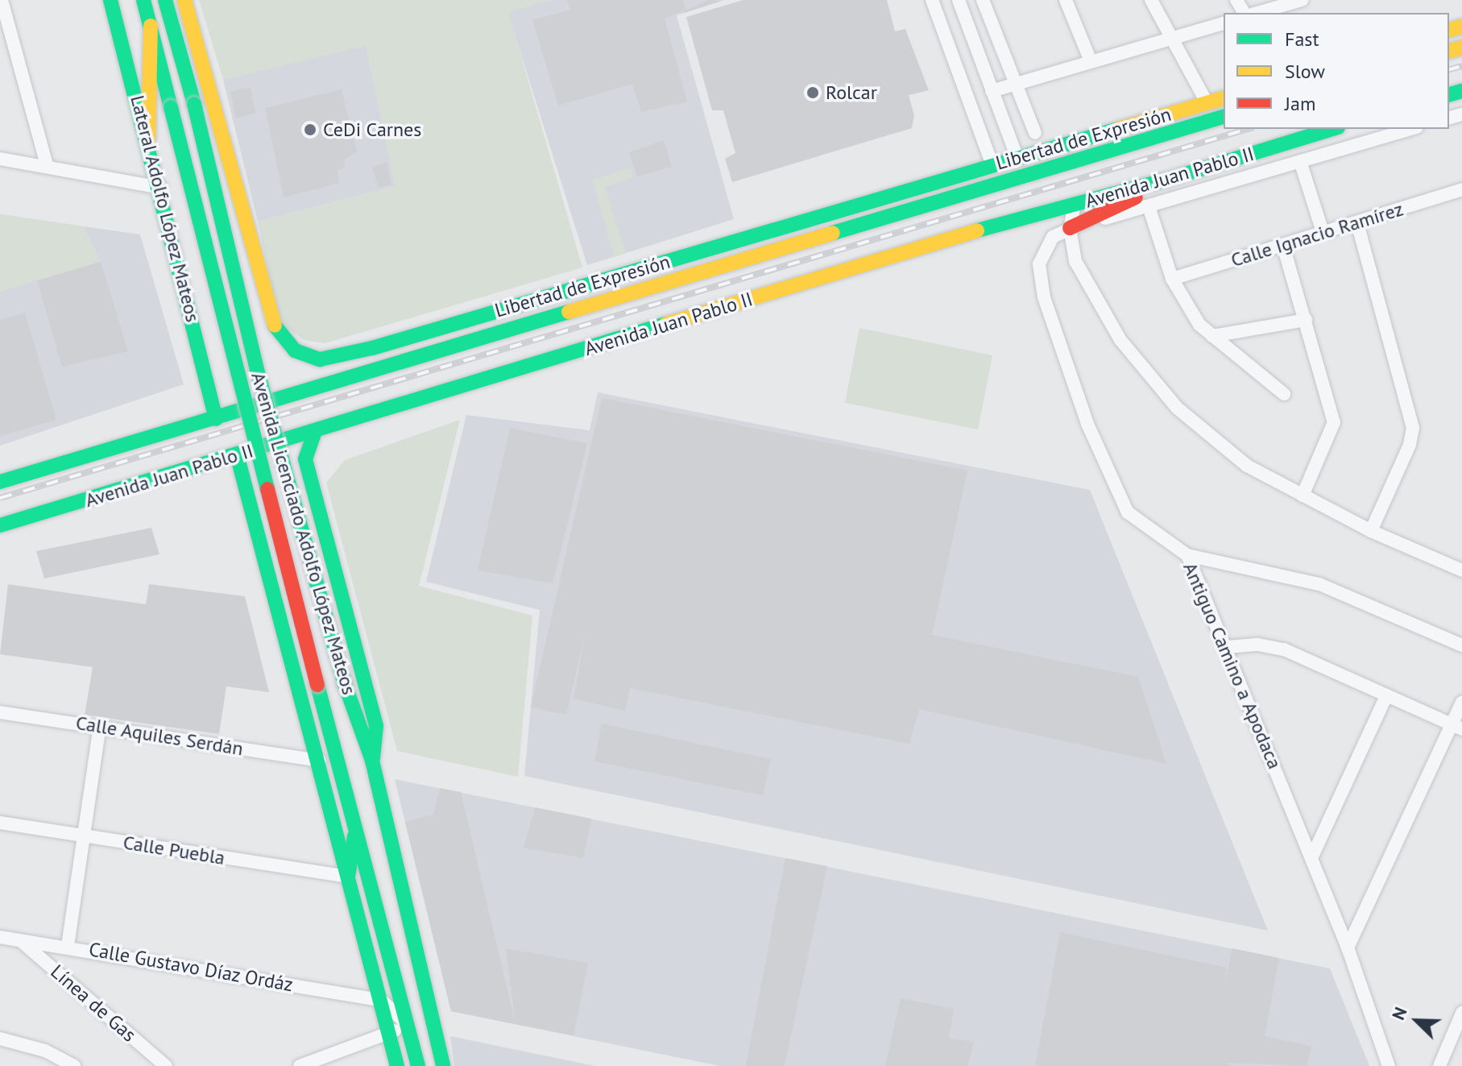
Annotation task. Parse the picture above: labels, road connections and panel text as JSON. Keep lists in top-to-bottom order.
{
  "streets": {
    "main road": [
      "Libertad de Expresión",
      "Avenida Juan Pablo II",
      "Lateral Adolfo López Mateos",
      "Avenida Licenciado Adolfo López Mateos"
    ],
    "street": [
      "Calle Ignacio Ramírez",
      "Antiguo Camino a Apodaca",
      "Calle Aquiles Serdán",
      "Calle Puebla",
      "Calle Gustavo Díaz Ordáz",
      "Línea de Gas"
    ]
  },
  "crossings": [
    ["Avenida Juan Pablo II", "Lateral Adolfo López Mateos"],
    ["Calle Gustavo Díaz Ordáz", "Línea de Gas"]
  ],
  "places": ["Rolcar", "CeDi Carnes"],
  "legend": ["Fast", "Slow", "Jam"],
  "north": "top left"
}
